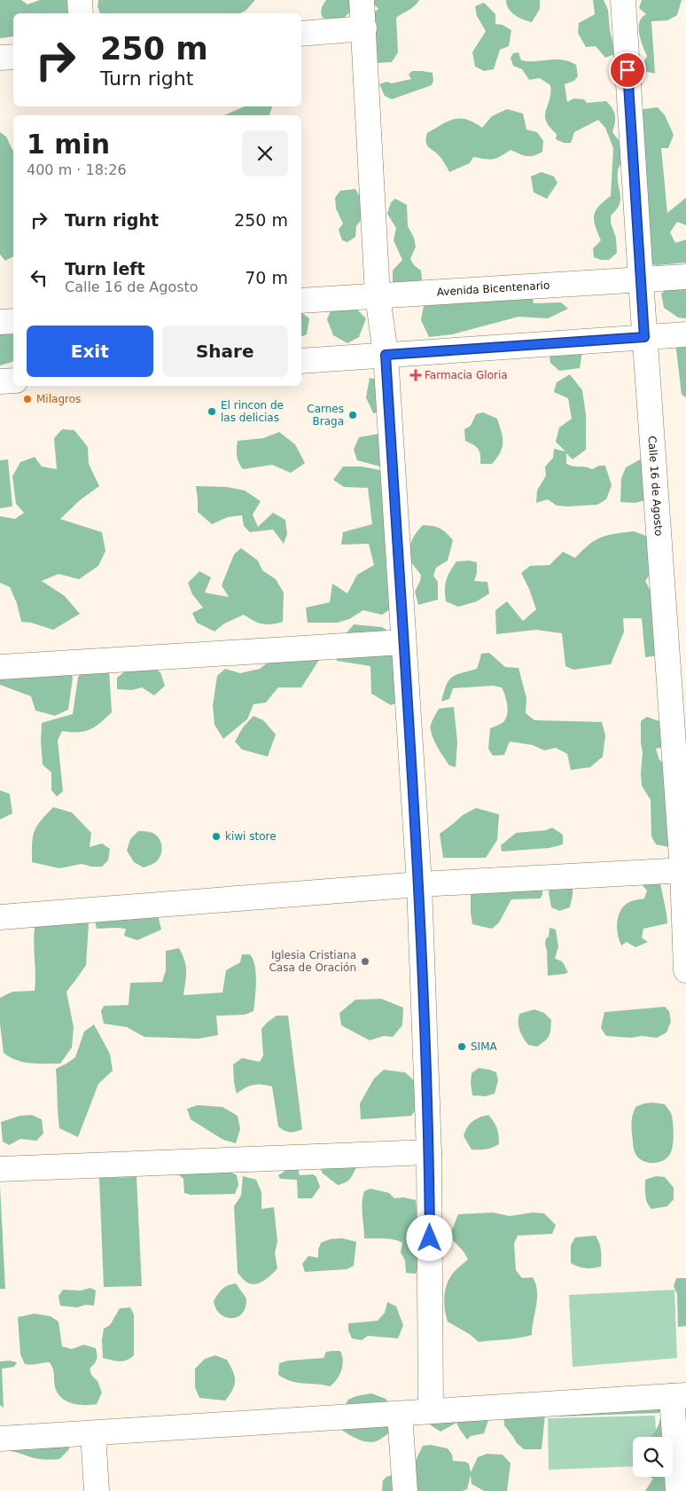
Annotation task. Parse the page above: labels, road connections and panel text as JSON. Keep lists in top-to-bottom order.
{
  "streets": {
    "street": ["Avenida Bicentenario", "Calle 16 de Agosto"]
  },
  "crossings": [
    ["Avenida Bicentenario", "Calle 16 de Agosto"]
  ],
  "places": {
    "health": ["Farmacia Gloria"],
    "other": [
      "Milagros",
      "El rincon de las delicias",
      "Carnes Braga",
      "kiwi store",
      "Iglesia Cristiana Casa de Oración",
      "SIMA"
    ]
  },
  "page": {
    "turn": ["250 m", "Turn right"],
    "heading": ["1 min", "400 m · 18:26"],
    "list": [
      {
        "name": "Turn right",
        "value": "250 m"
      },
      {
        "name": "Turn left",
        "note": "Calle 16 de Agosto",
        "value": "70 m"
      }
    ],
    "buttons": ["Exit", "Share"]
  }
}
